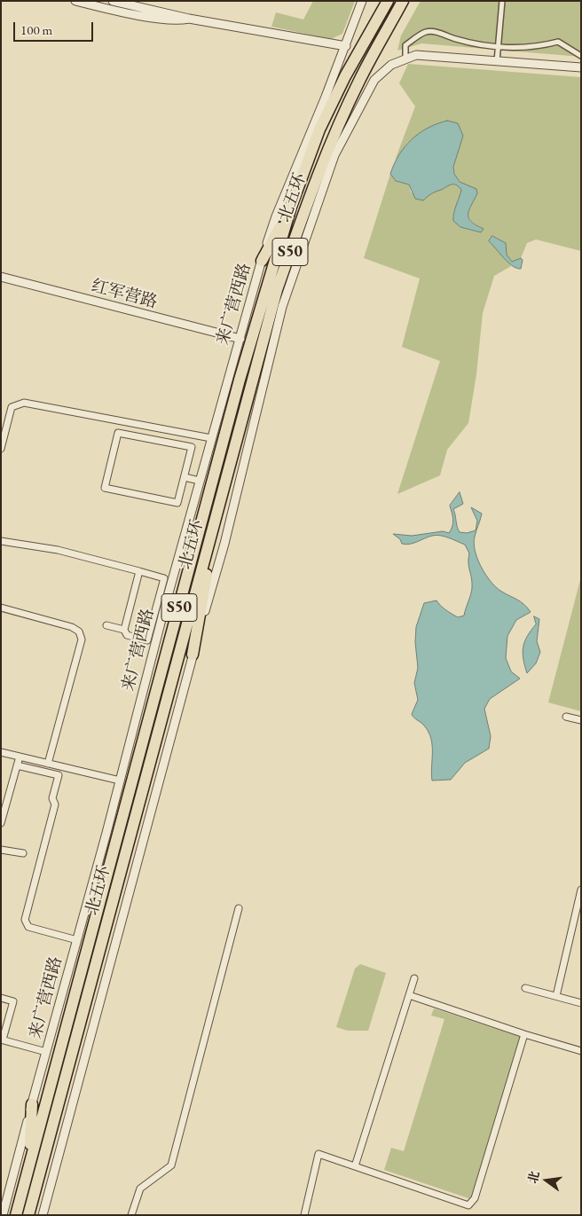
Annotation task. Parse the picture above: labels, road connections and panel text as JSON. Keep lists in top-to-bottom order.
{
  "streets": {
    "highway": ["北五环", "S50"],
    "street": ["红军营路", "来广营西路"]
  },
  "crossings": [
    ["红军营路", "来广营西路"]
  ],
  "scale_bar": "100 m",
  "north": "left"
}
